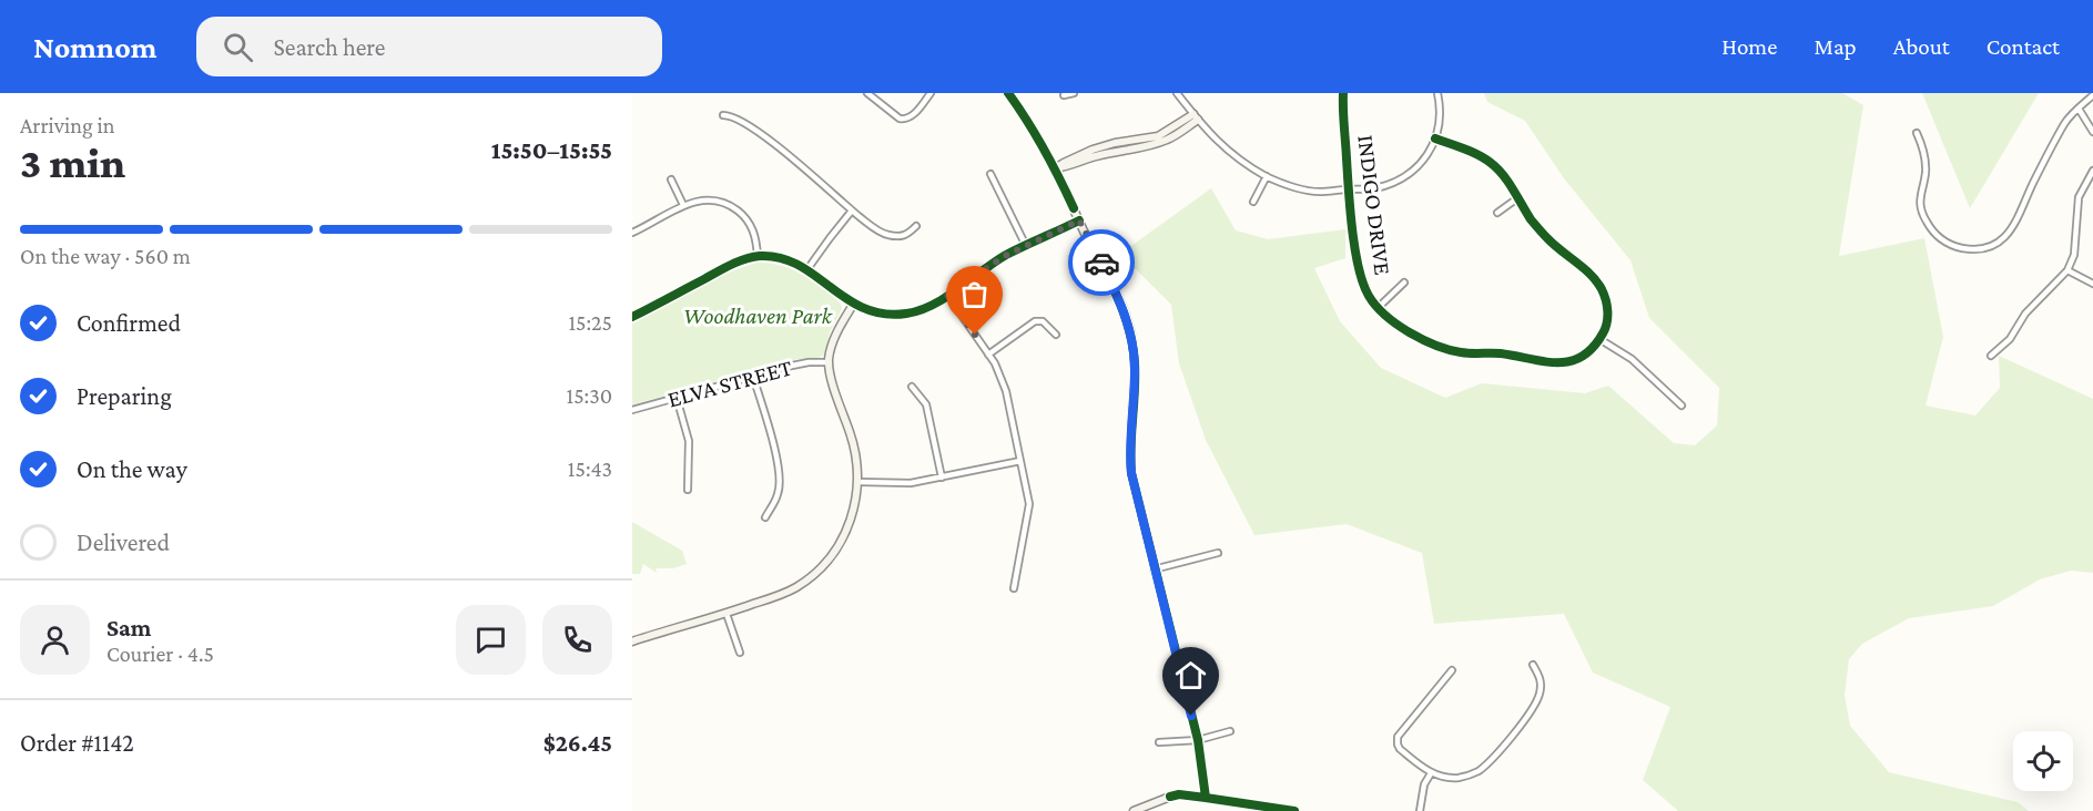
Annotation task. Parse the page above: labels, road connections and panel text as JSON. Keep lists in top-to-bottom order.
{
  "streets": {
    "street": ["INDIGO DRIVE", "ELVA STREET"]
  },
  "parks": ["Woodhaven Park"],
  "page": {
    "header": "Nomnom",
    "search": "Search here",
    "nav": [
      "Home",
      "Map",
      "About",
      "Contact"
    ],
    "heading": ["3 min", "Arriving in", "15:50–15:55"],
    "panel": [
      "Sam",
      "Courier · 4.5",
      "Order #1142",
      "$26.45"
    ],
    "bar": "On the way · 560 m",
    "list": [
      ["Confirmed", "15:25"],
      ["Preparing", "15:30"],
      ["On the way", "15:43"],
      "Delivered"
    ]
  }
}
